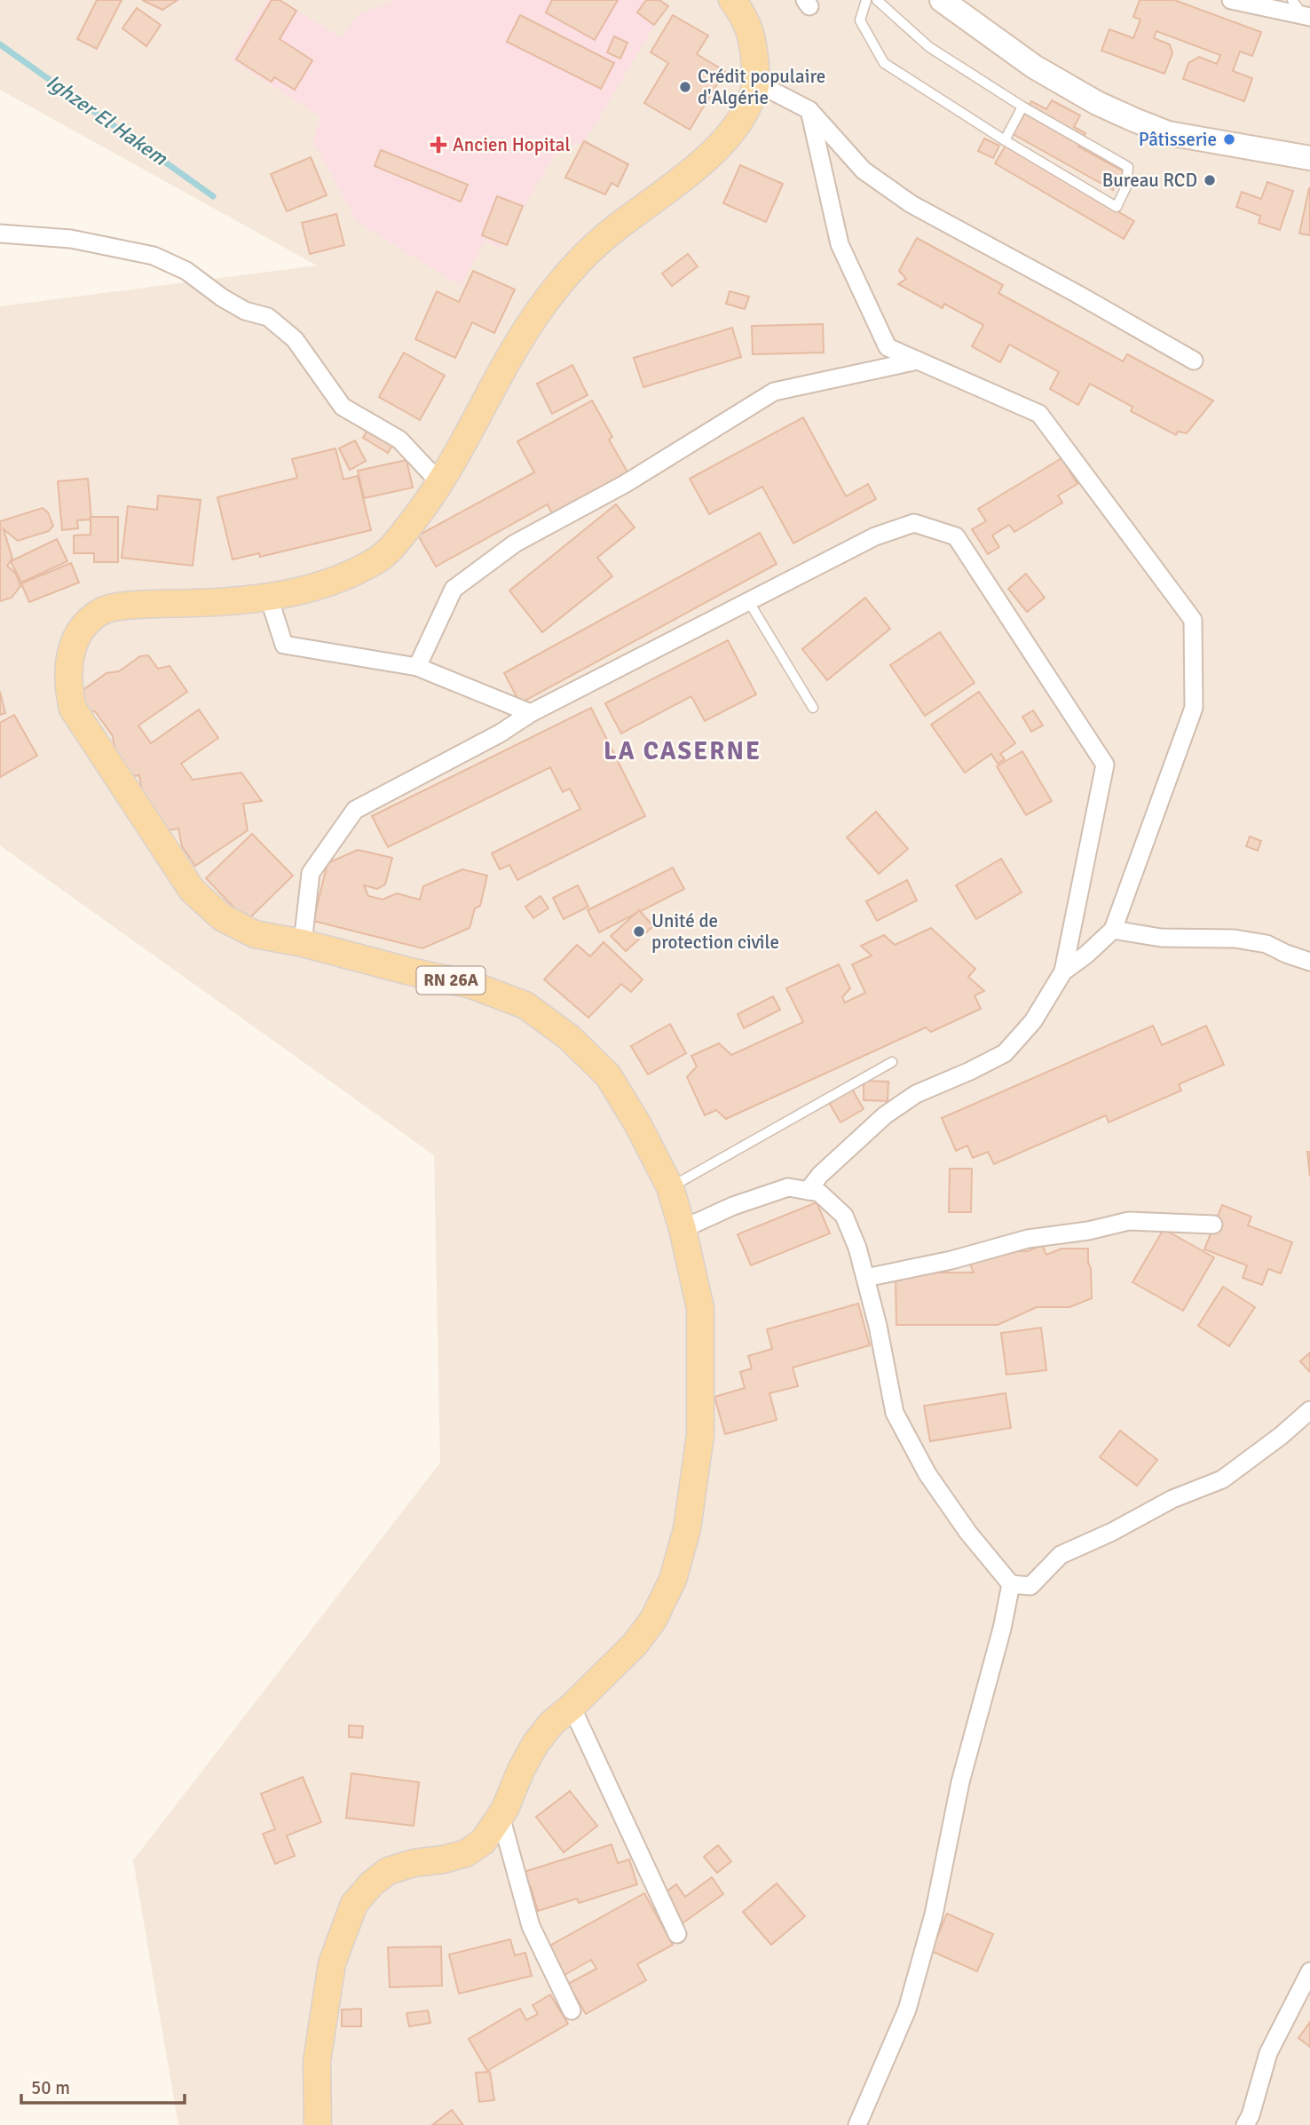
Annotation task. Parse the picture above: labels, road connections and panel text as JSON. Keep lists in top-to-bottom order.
{
  "streets": {
    "main road": ["RN 26A"]
  },
  "districts": ["LA CASERNE"],
  "water": ["Ighzer El Hakem"],
  "places": {
    "other": [
      "Crédit populaire d'Algérie",
      "Pâtisserie",
      "Bureau RCD",
      "Unité de protection civile"
    ],
    "health": ["Ancien Hopital"]
  },
  "scale_bar": "50 m"
}
